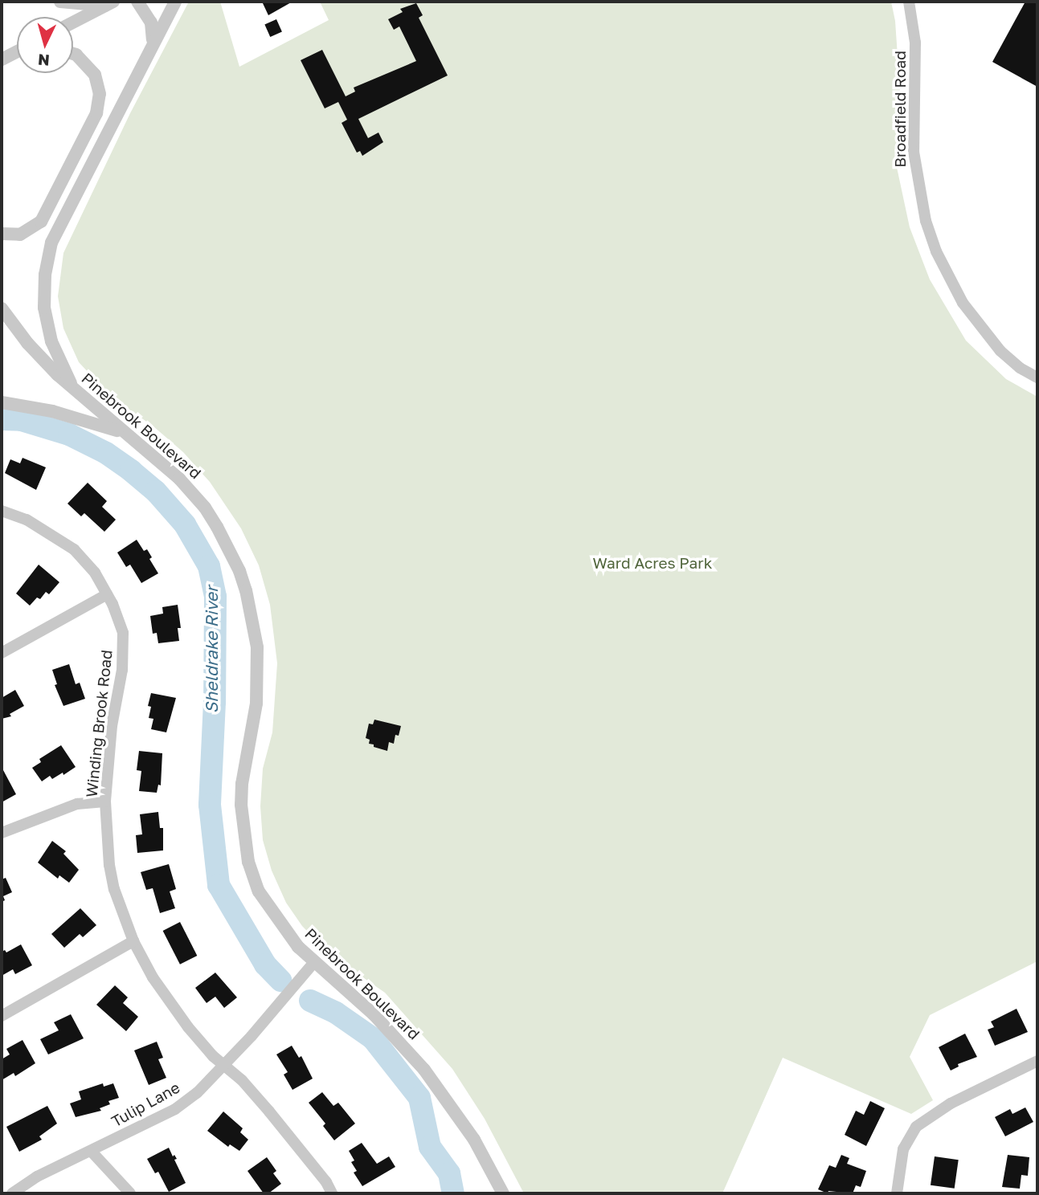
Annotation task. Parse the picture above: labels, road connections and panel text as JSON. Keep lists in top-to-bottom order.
{
  "streets": {
    "street": [
      "Broadfield Road",
      "Pinebrook Boulevard",
      "Winding Brook Road",
      "Tulip Lane"
    ]
  },
  "crossings": [
    ["Pinebrook Boulevard", "Tulip Lane"],
    ["Winding Brook Road", "Tulip Lane"]
  ],
  "water": ["Sheldrake River"],
  "parks": ["Ward Acres Park"],
  "north": "bottom"
}
